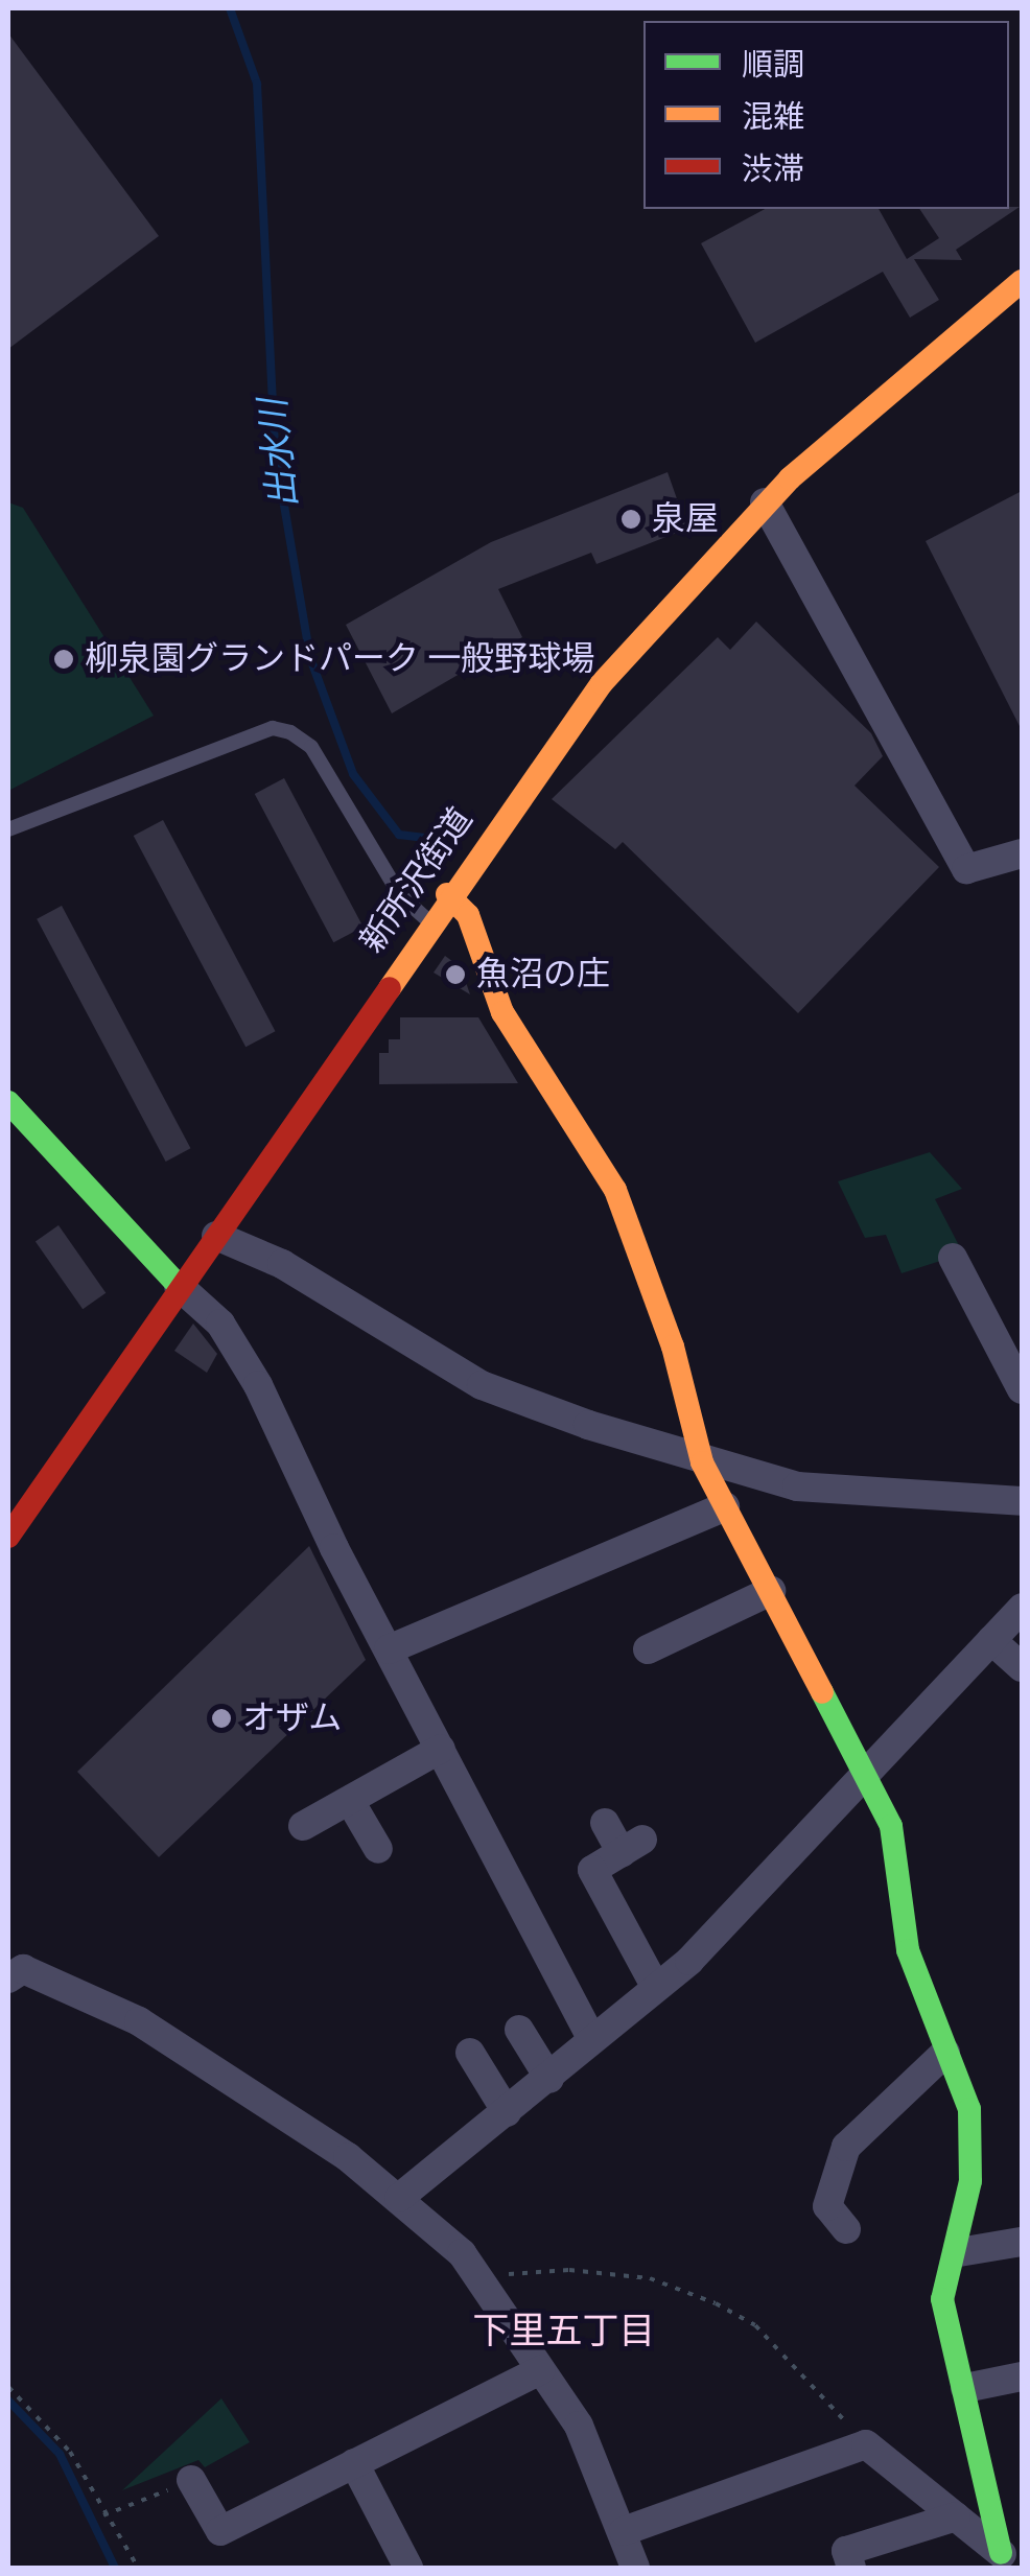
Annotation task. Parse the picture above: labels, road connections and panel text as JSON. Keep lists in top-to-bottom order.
{
  "streets": {
    "street": ["新所沢街道"]
  },
  "districts": ["下里五丁目"],
  "water": ["出水川"],
  "places": [
    "泉屋",
    "柳泉園グランドパーク 一般野球場",
    "魚沼の庄",
    "オザム"
  ],
  "legend": ["順調", "混雑", "渋滞"]
}
